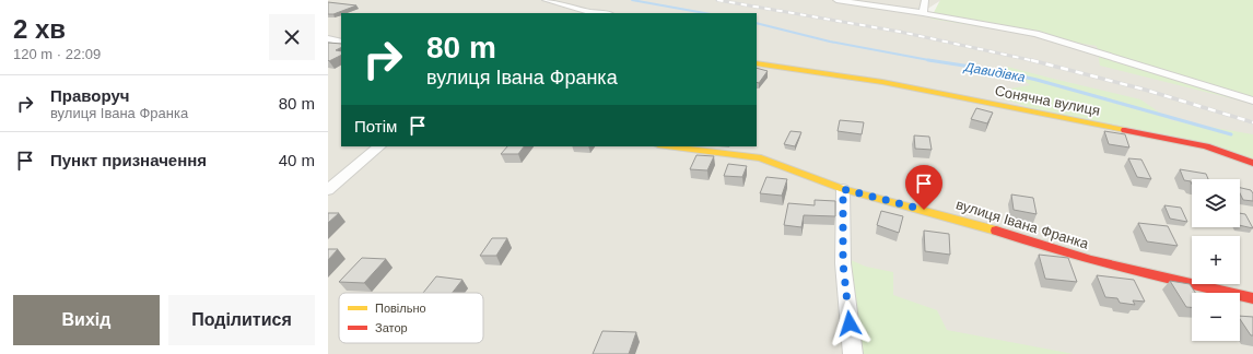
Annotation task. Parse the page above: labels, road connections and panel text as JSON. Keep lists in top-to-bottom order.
{
  "streets": {
    "street": ["Сонячна вулиця", "вулиця Івана Франка"]
  },
  "water": ["Давидівка"],
  "legend": ["Повільно", "Затор"],
  "page": {
    "heading": ["2 хв", "120 m · 22:09"],
    "turn": ["80 m", "вулиця Івана Франка"],
    "list": [
      {
        "name": "Праворуч",
        "note": "вулиця Івана Франка",
        "value": "80 m"
      },
      {
        "name": "Пункт призначення",
        "value": "40 m"
      }
    ],
    "then": "Потім",
    "map_buttons": ["+", "−"],
    "buttons": ["Вихід", "Поділитися"]
  }
}
